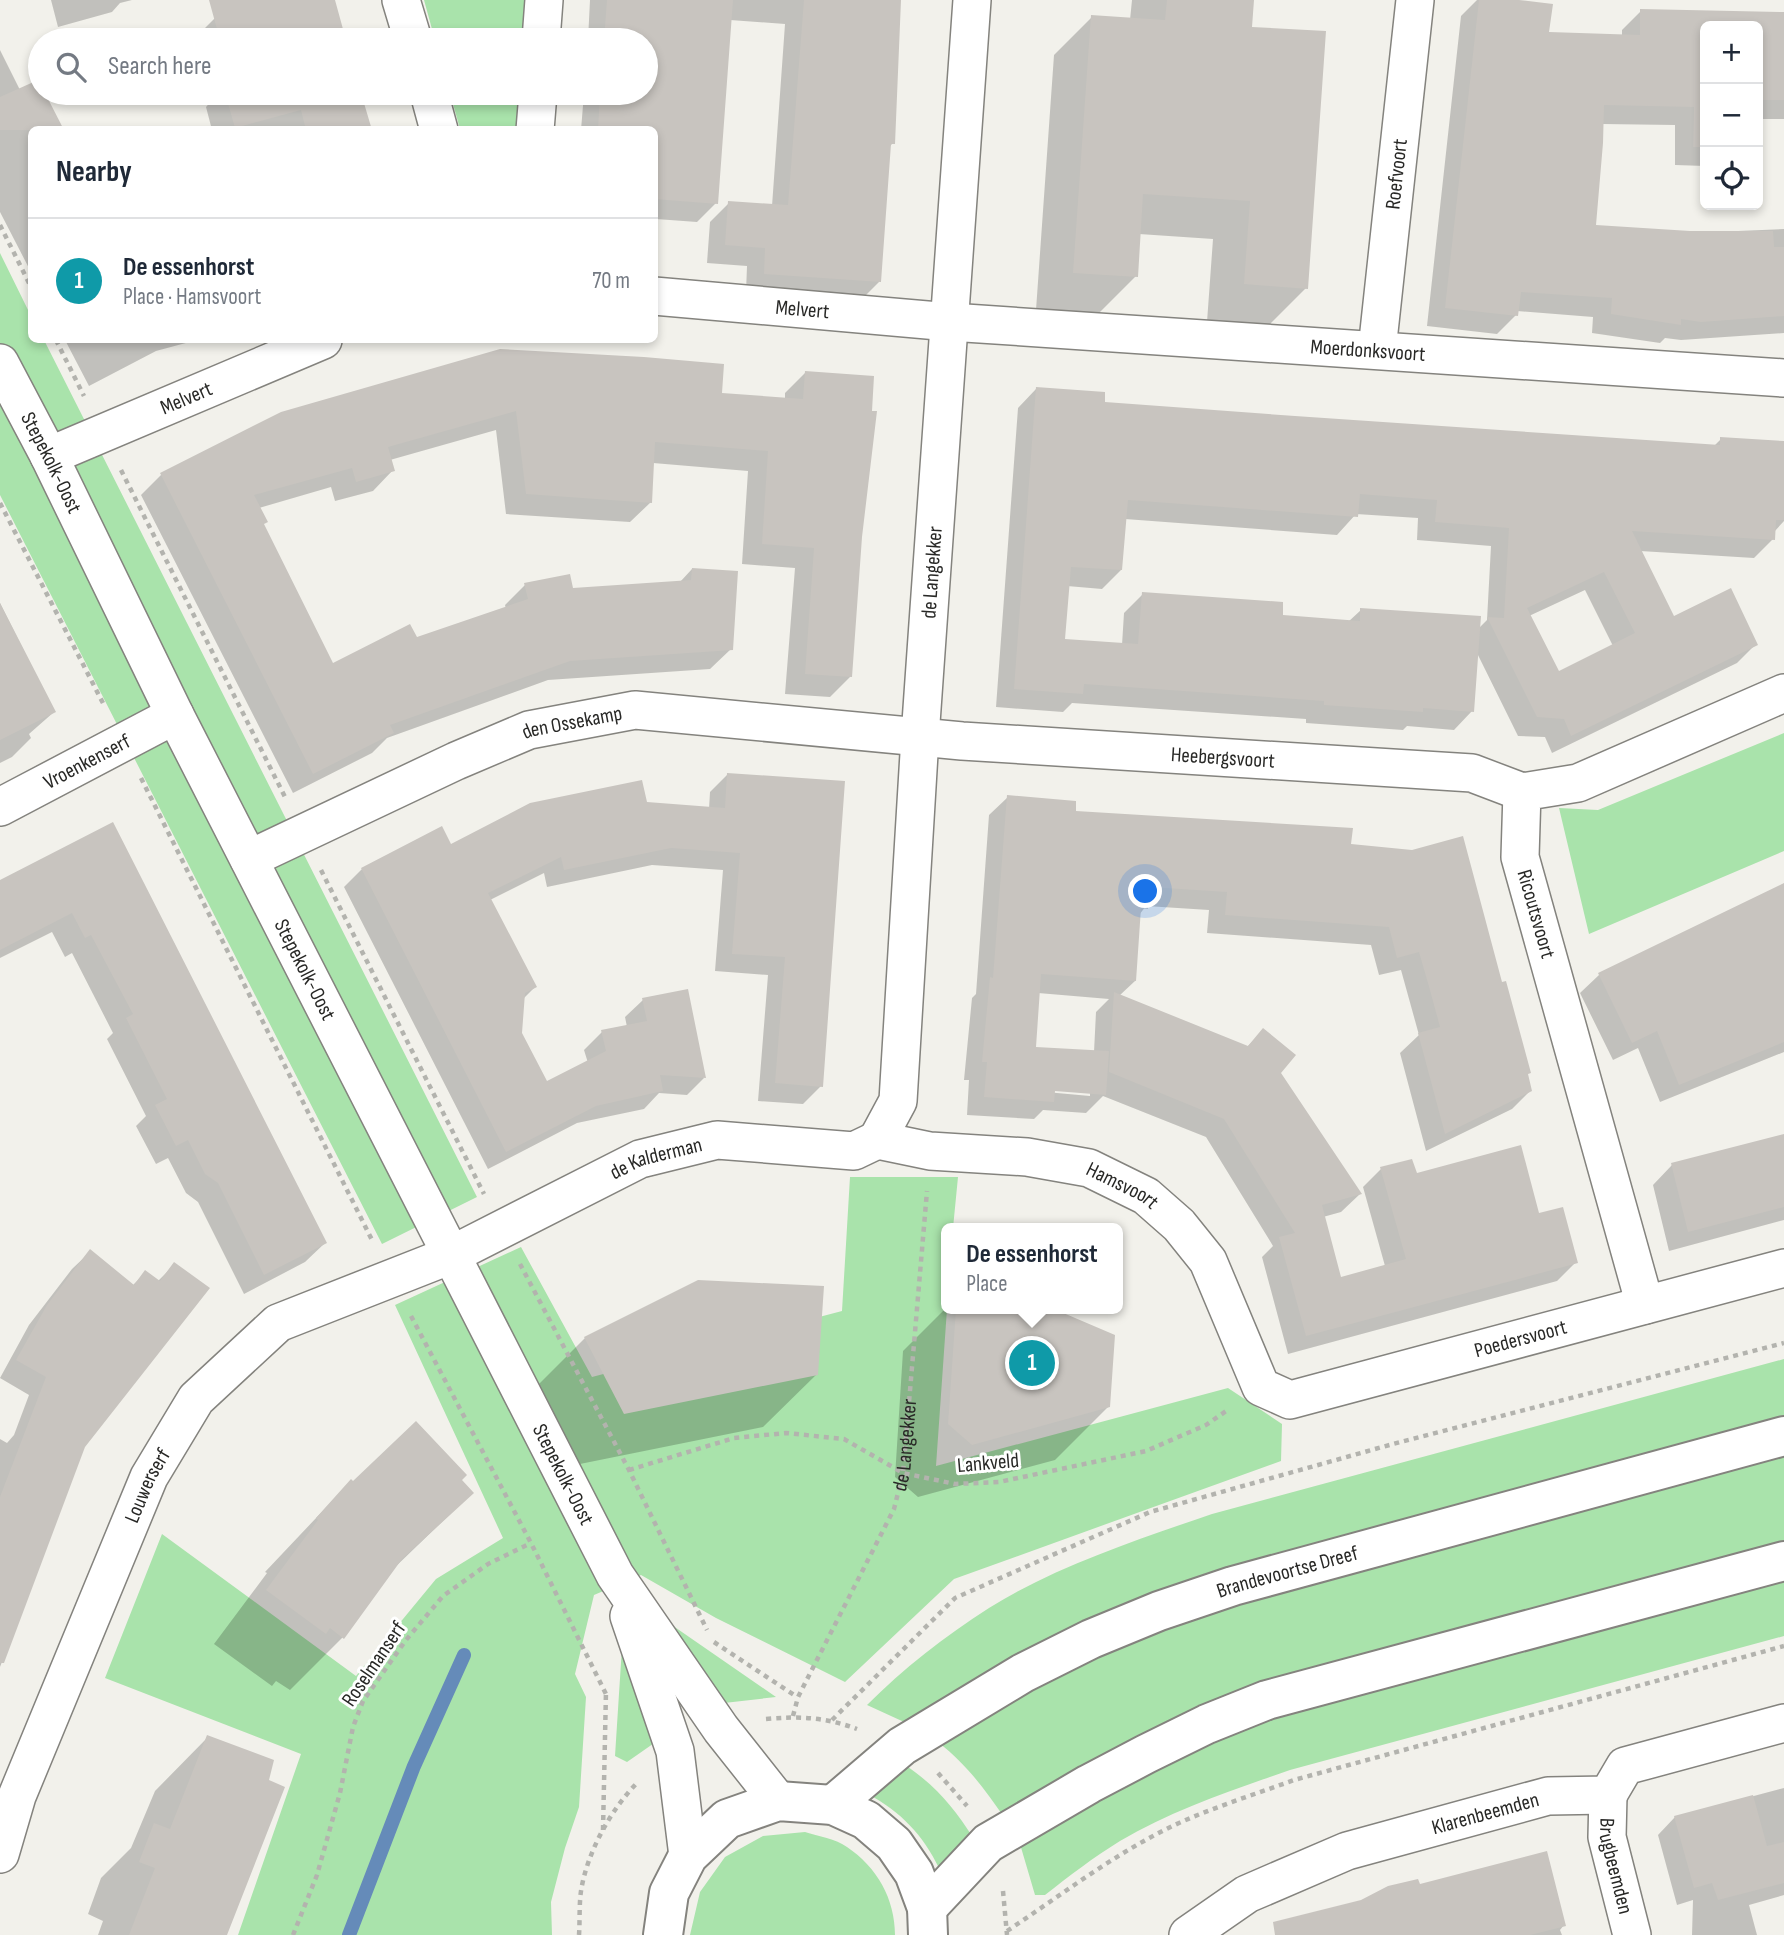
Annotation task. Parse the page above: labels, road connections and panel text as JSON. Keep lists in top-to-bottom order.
{
  "streets": {
    "main road": ["Brandevoortse Dreef"],
    "street": [
      "Roefvoort",
      "Melvert",
      "Moerdonksvoort",
      "Stepekolk-Oost",
      "de Langekker",
      "den Ossekamp",
      "Heebergsvoort",
      "Vroenkenserf",
      "Ricoutsvoort",
      "de Kalderman",
      "Hamsvoort",
      "Poedersvoort",
      "Louwerserf",
      "Klarenbeemden",
      "Brugbeemden"
    ],
    "path": ["Lankveld", "Roselmanserf"]
  },
  "crossings": [
    ["Roefvoort", "Moerdonksvoort"],
    ["Melvert", "Moerdonksvoort"],
    ["Melvert", "Stepekolk-Oost"],
    ["Melvert", "de Langekker"],
    ["Moerdonksvoort", "de Langekker"],
    ["Stepekolk-Oost", "den Ossekamp"],
    ["Stepekolk-Oost", "Vroenkenserf"],
    ["Stepekolk-Oost", "de Kalderman"],
    ["Stepekolk-Oost", "Louwerserf"],
    ["de Langekker", "den Ossekamp"],
    ["de Langekker", "Heebergsvoort"],
    ["de Langekker", "de Kalderman"],
    ["de Langekker", "Hamsvoort"],
    ["de Langekker", "Lankveld"],
    ["den Ossekamp", "Heebergsvoort"],
    ["Heebergsvoort", "Ricoutsvoort"],
    ["Ricoutsvoort", "Poedersvoort"],
    ["de Kalderman", "Hamsvoort"],
    ["de Kalderman", "Louwerserf"],
    ["Hamsvoort", "Poedersvoort"],
    ["Hamsvoort", "Lankveld"],
    ["Poedersvoort", "Lankveld"],
    ["Klarenbeemden", "Brugbeemden"]
  ],
  "page": {
    "map_buttons": ["+", "−"],
    "search": "Search here",
    "heading": "Nearby",
    "list": [
      {
        "mark": "1",
        "name": "De essenhorst",
        "note": "Place · Hamsvoort",
        "value": "70 m"
      }
    ],
    "popup": ["De essenhorst", "Place"],
    "pins": "1"
  }
}
